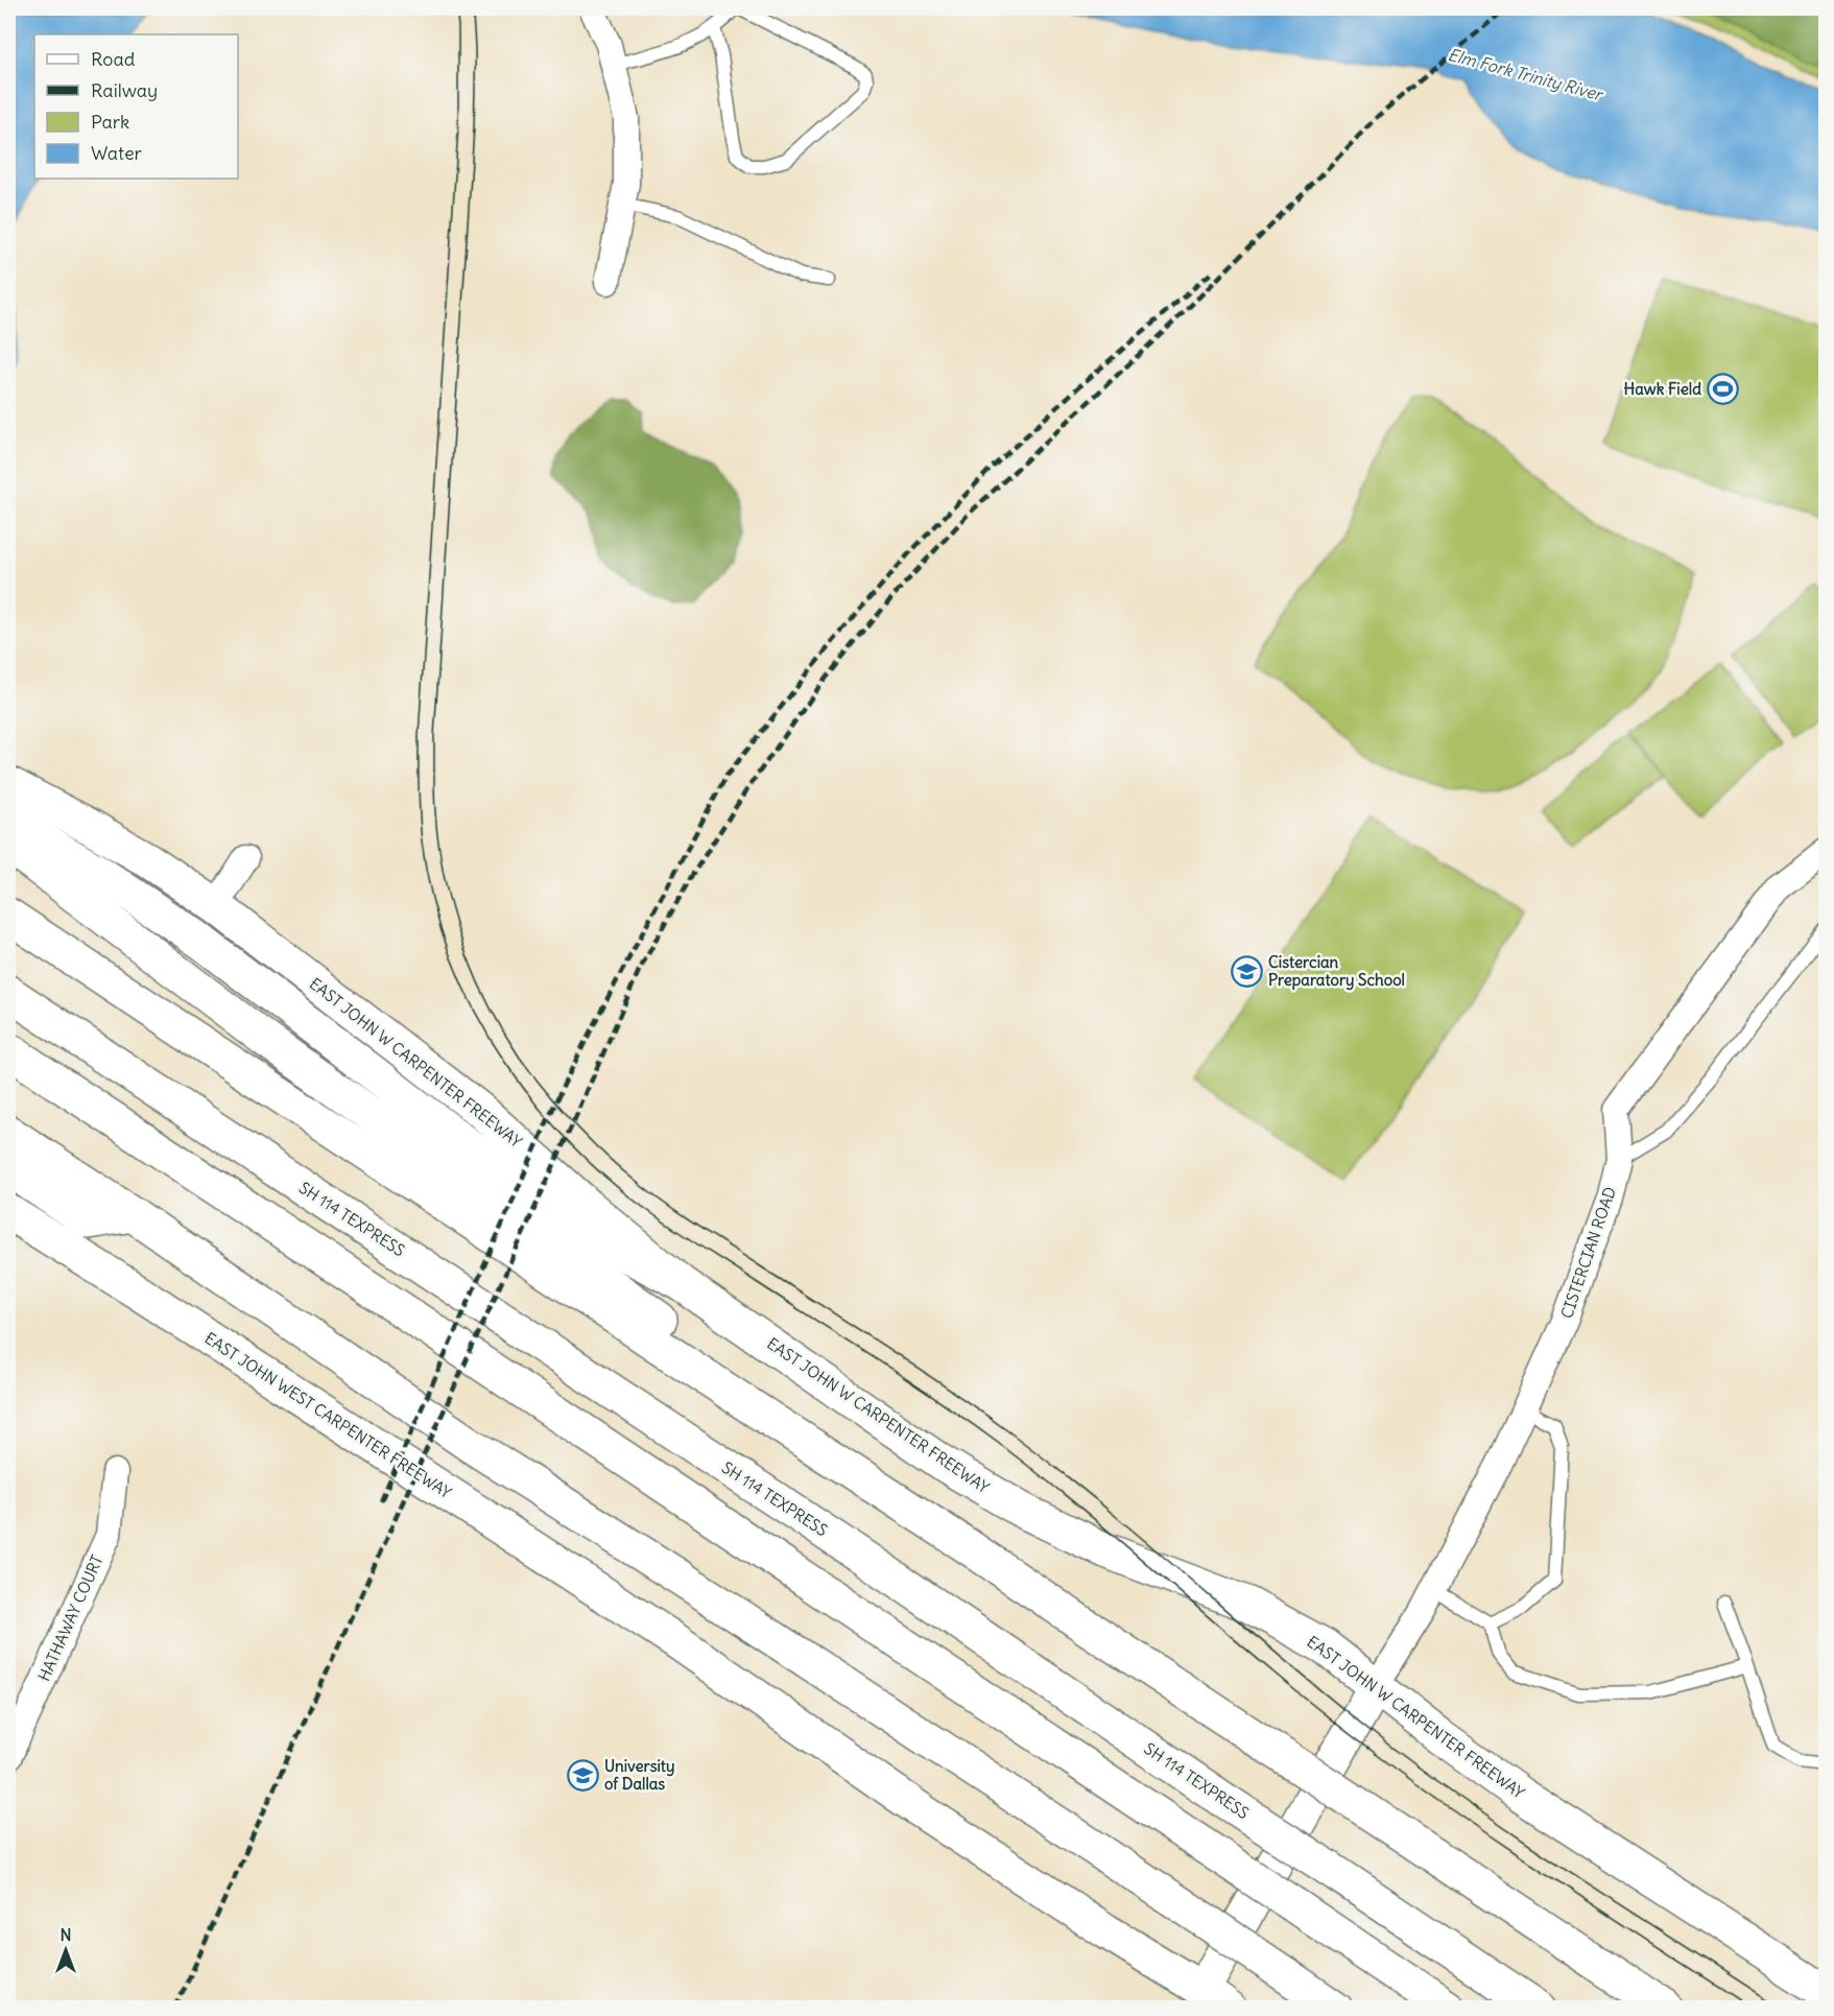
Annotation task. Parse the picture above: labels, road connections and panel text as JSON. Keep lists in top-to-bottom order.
{
  "streets": {
    "main road": ["EAST JOHN W CARPENTER FREEWAY", "SH 114 TEXPRESS", "EAST JOHN WEST CARPENTER FREEWAY"],
    "street": ["CISTERCIAN ROAD", "HATHAWAY COURT"]
  },
  "crossings": [
    ["EAST JOHN W CARPENTER FREEWAY", "CISTERCIAN ROAD"]
  ],
  "water": ["Elm Fork Trinity River"],
  "places": {
    "sports": ["Hawk Field"],
    "school or university": ["Cistercian Preparatory School", "University of Dallas"]
  },
  "legend": [
    "Road",
    "Railway",
    "Park",
    "Water"
  ],
  "north": "top"
}
